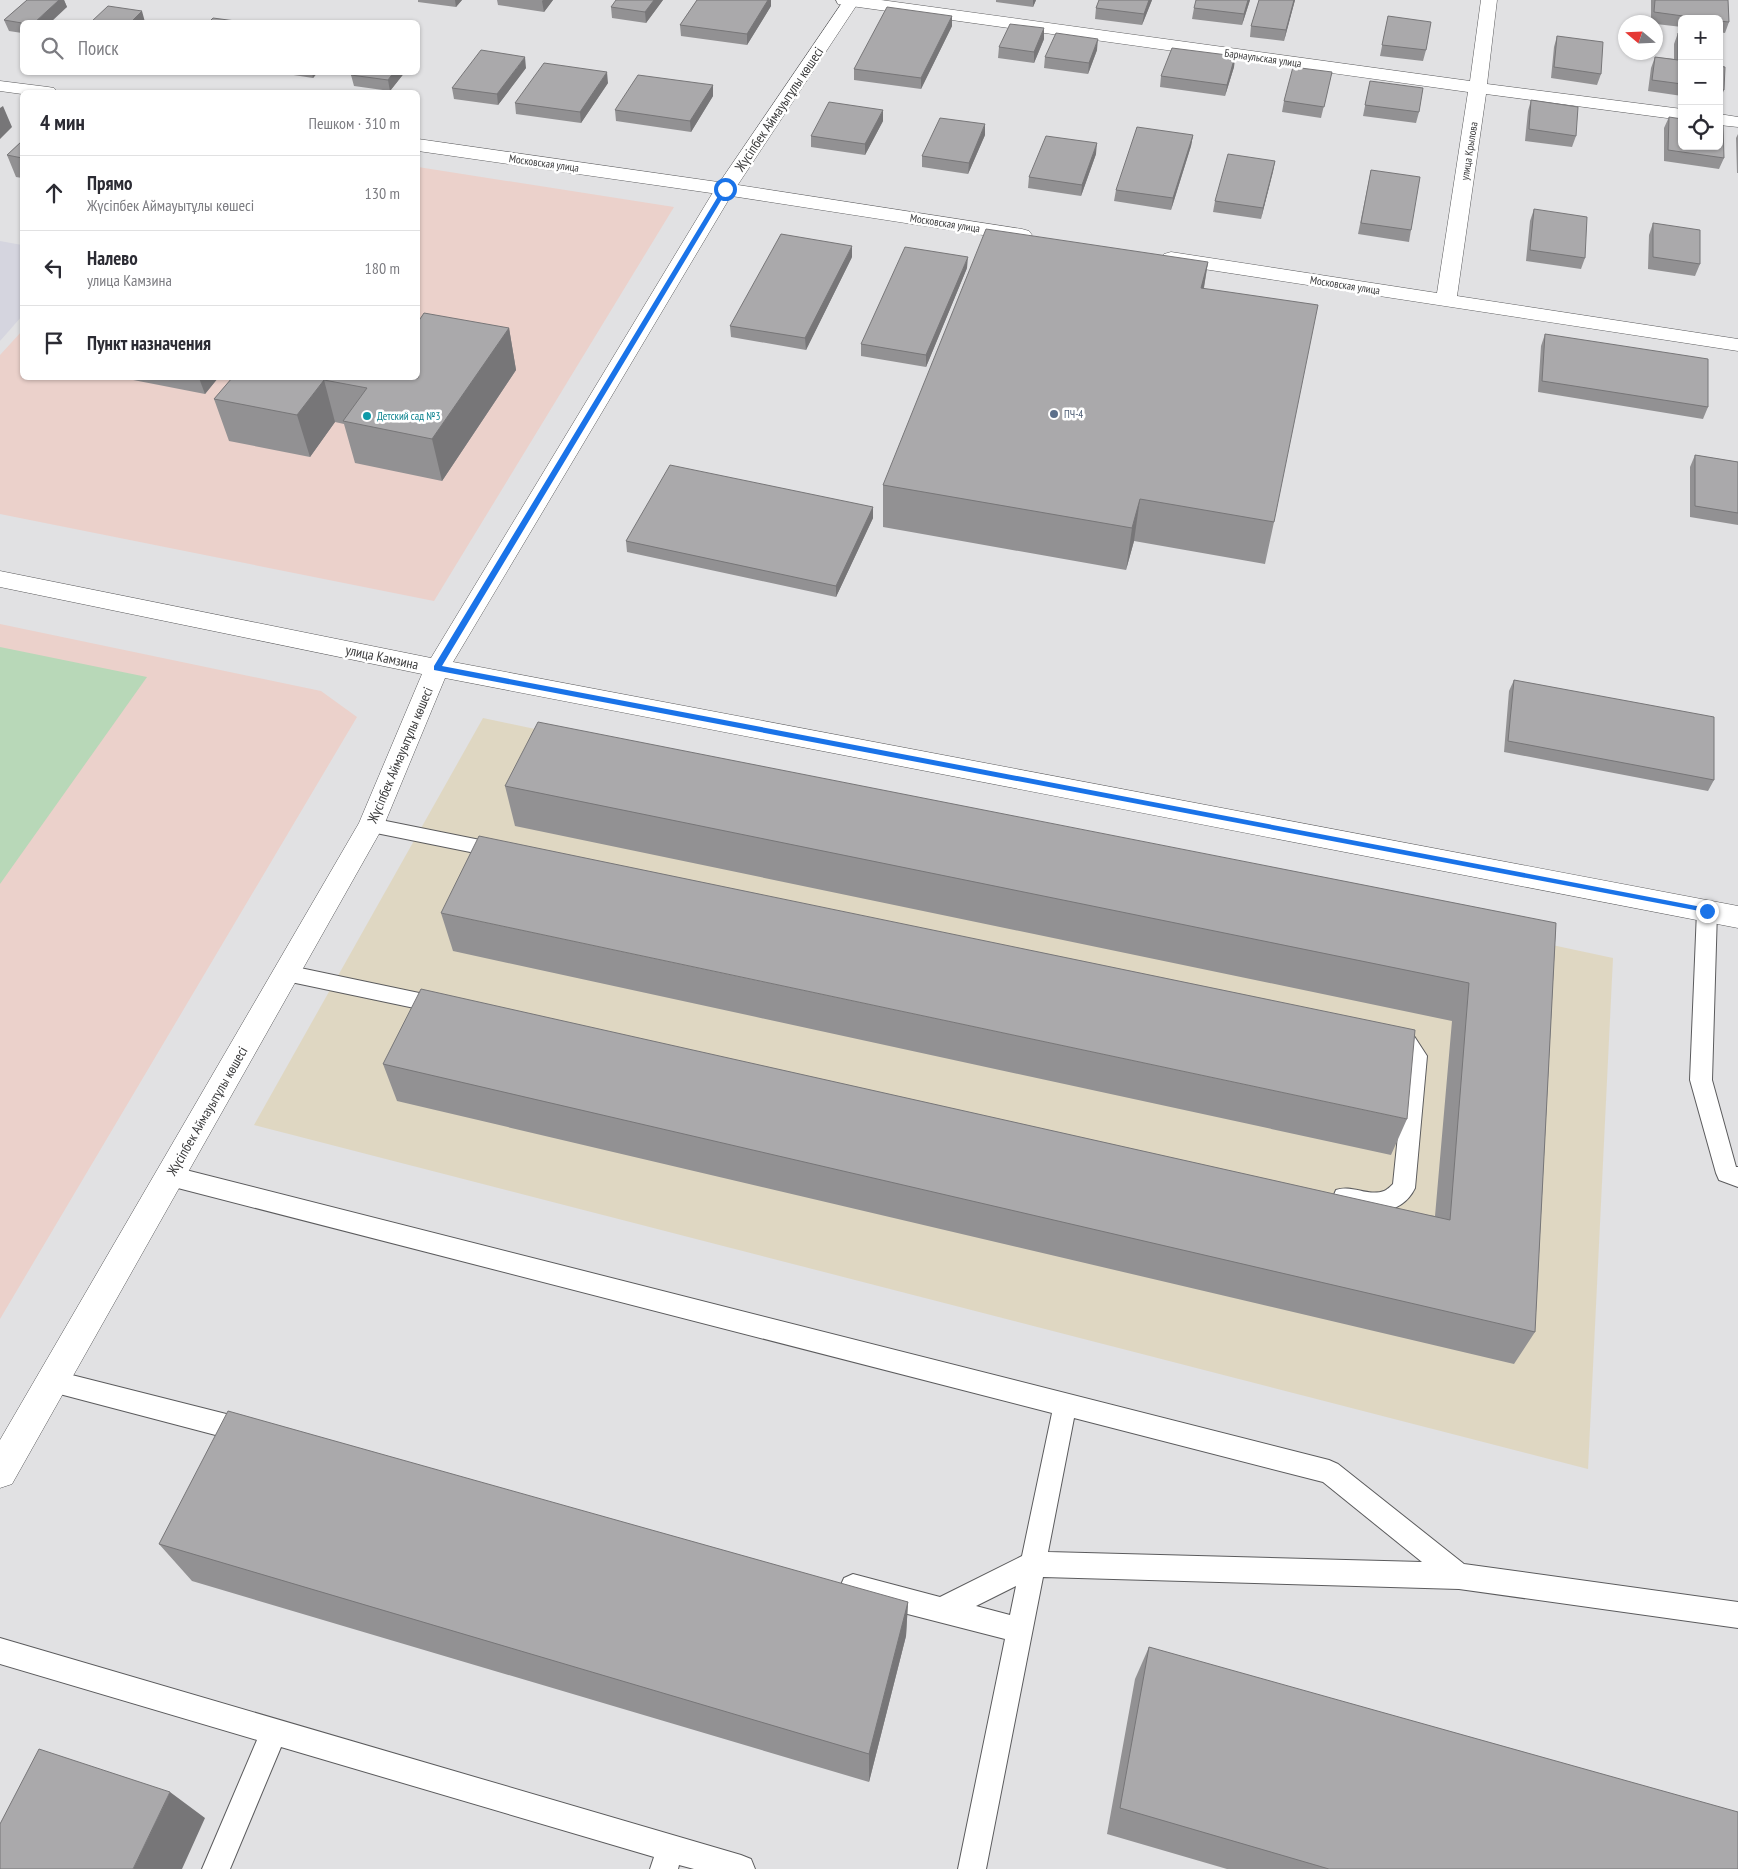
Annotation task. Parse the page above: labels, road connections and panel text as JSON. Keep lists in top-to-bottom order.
{
  "streets": {
    "street": [
      "Барнаульская улица",
      "Жүсіпбек Аймауытұлы көшесі",
      "улица Крылова",
      "Московская улица",
      "улица Камзина"
    ]
  },
  "crossings": [
    ["Барнаульская улица", "Жүсіпбек Аймауытұлы көшесі"],
    ["Барнаульская улица", "улица Крылова"],
    ["Жүсіпбек Аймауытұлы көшесі", "Московская улица"],
    ["Жүсіпбек Аймауытұлы көшесі", "улица Камзина"],
    ["улица Крылова", "Московская улица"]
  ],
  "places": ["ПЧ-4", "Детский сад №3"],
  "north": "left",
  "page": {
    "map_buttons": ["+", "−"],
    "search": "Поиск",
    "heading": ["4 мин", "Пешком · 310 m"],
    "list": [
      ["Прямо", "Жүсіпбек Аймауытұлы көшесі", "130 m"],
      ["Налево", "улица Камзина", "180 m"],
      "Пункт назначения"
    ]
  }
}
